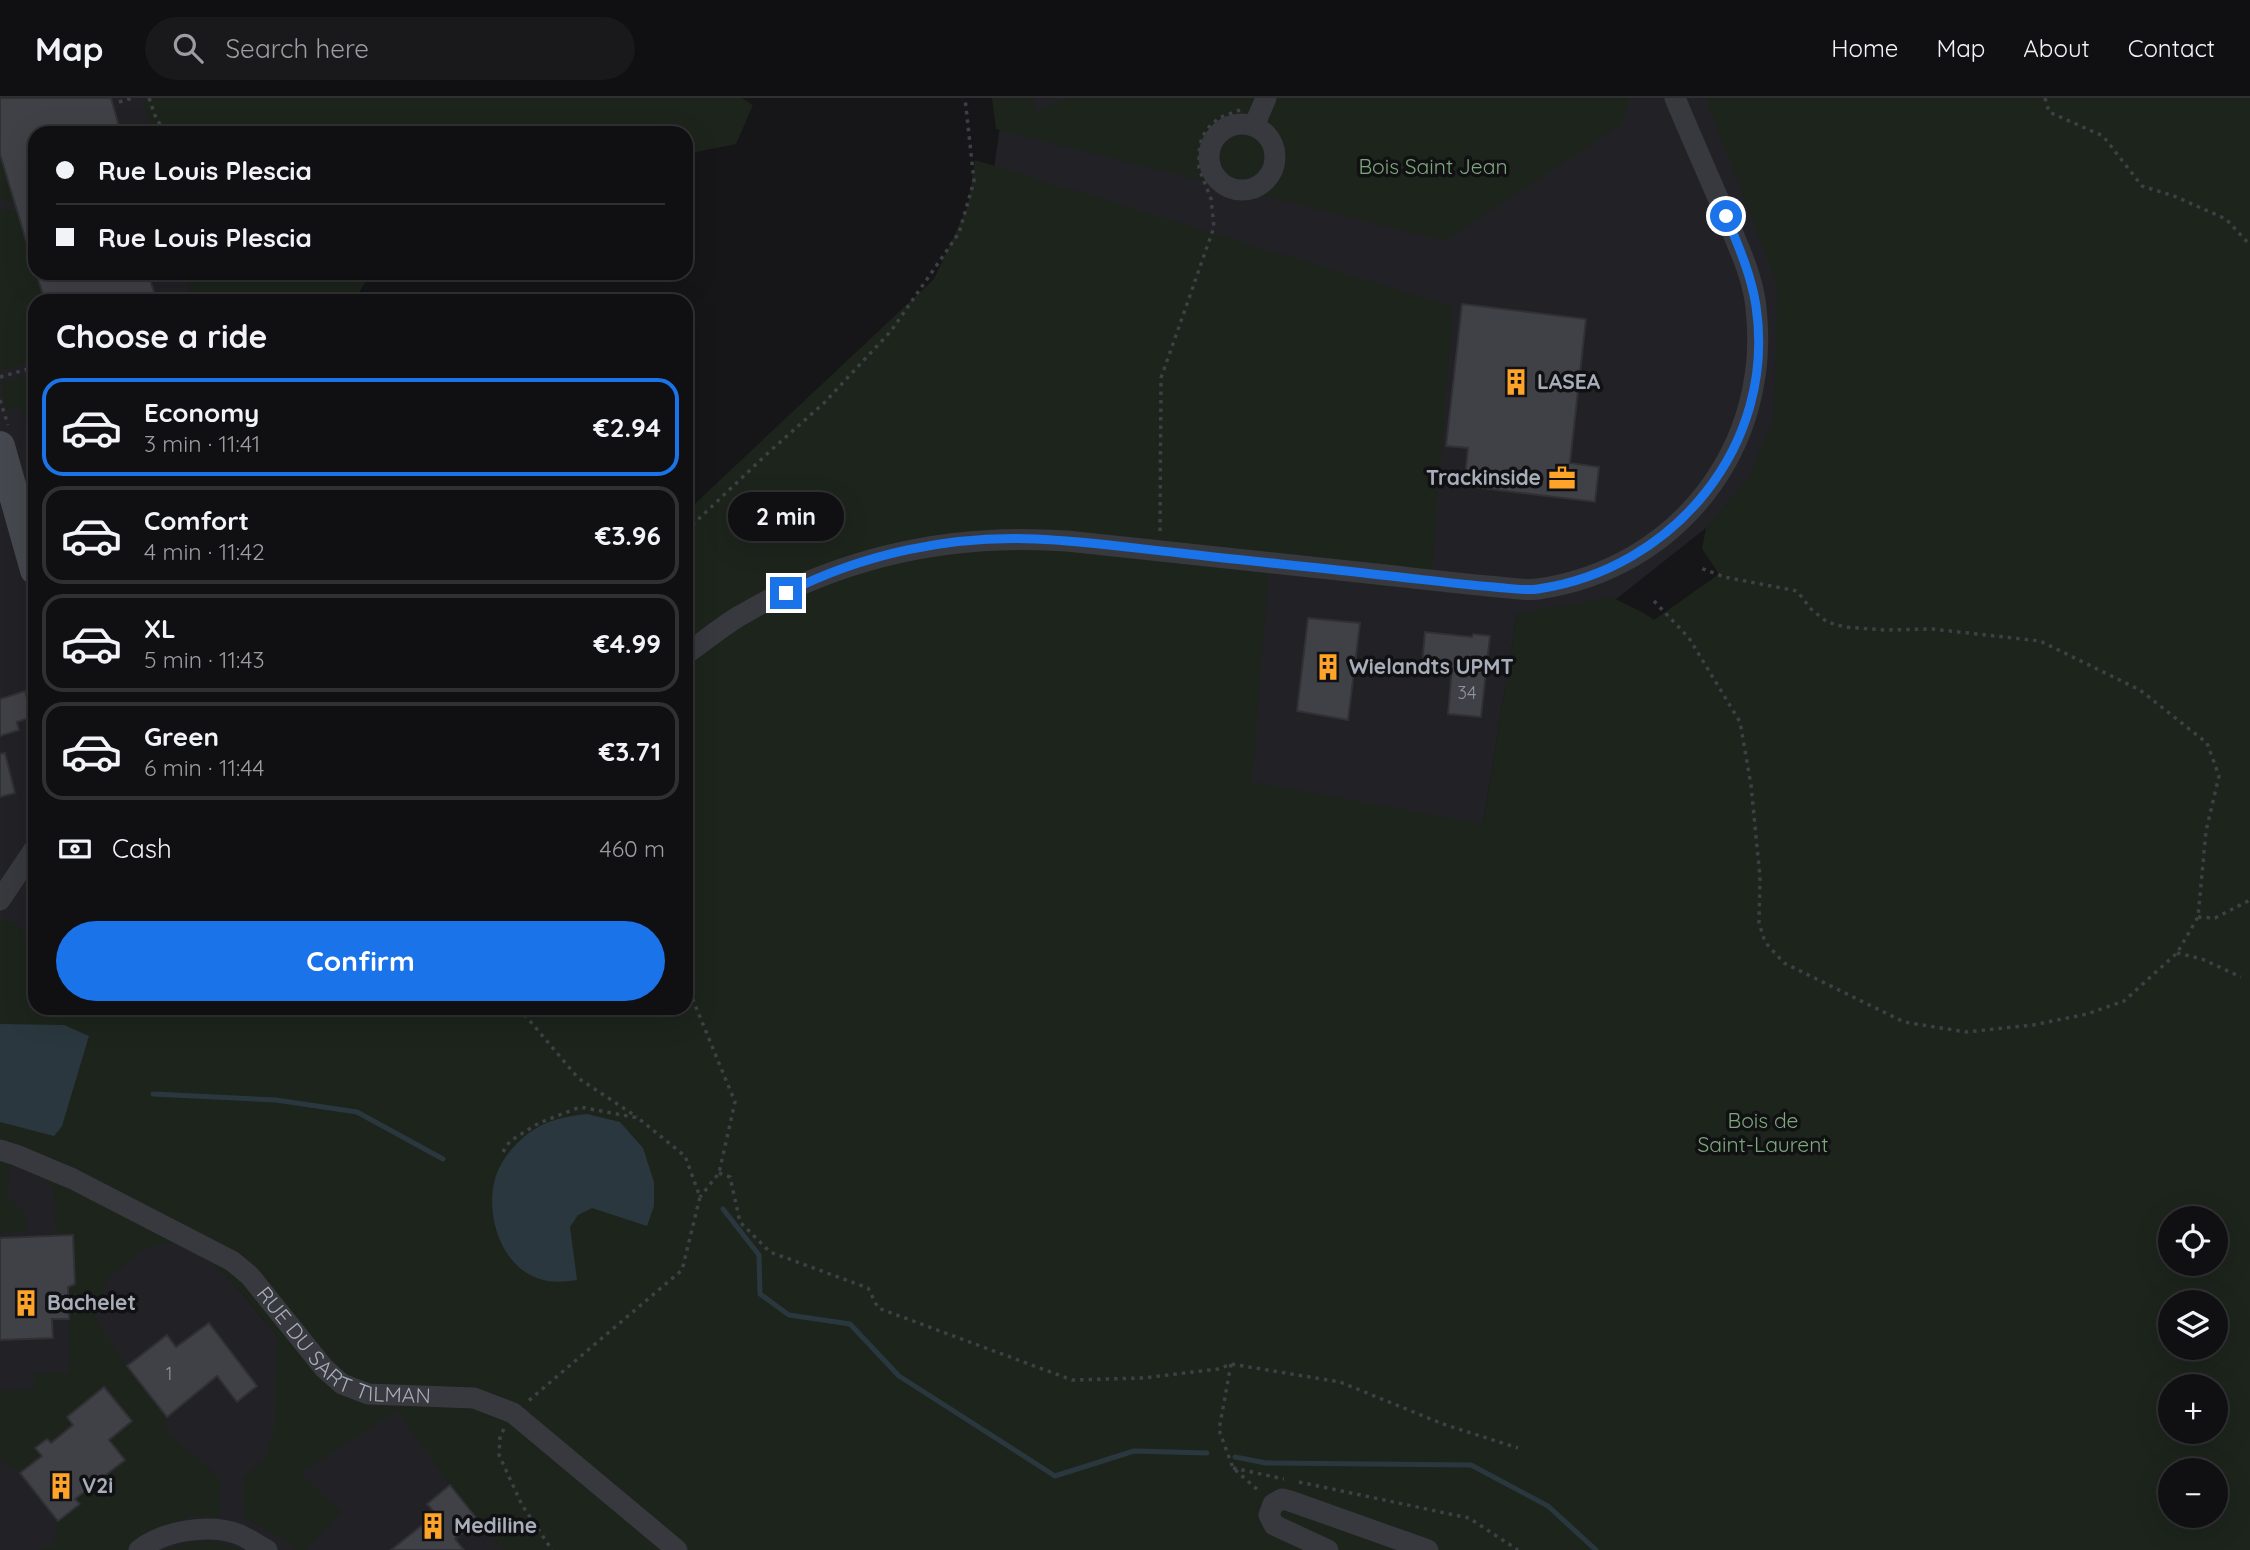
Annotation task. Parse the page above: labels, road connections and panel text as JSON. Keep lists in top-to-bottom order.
{
  "streets": {
    "street": ["RUE DU SART TILMAN"]
  },
  "parks": ["Bois Saint Jean", "Bois de Saint-Laurent"],
  "places": {
    "building": [
      "LASEA",
      "Wielandts UPMT",
      "Bachelet",
      "V2i",
      "Mediline"
    ],
    "office": ["Trackinside"]
  },
  "house_numbers": ["34", "1"],
  "page": {
    "header": "Map",
    "search": "Search here",
    "nav": [
      "Home",
      "Map",
      "About",
      "Contact"
    ],
    "banner": ["Rue Louis Plescia", "Rue Louis Plescia"],
    "heading": "Choose a ride",
    "list": [
      {
        "name": "Economy",
        "note": "3 min · 11:41",
        "value": "€2.94"
      },
      {
        "name": "Comfort",
        "note": "4 min · 11:42",
        "value": "€3.96"
      },
      {
        "name": "XL",
        "note": "5 min · 11:43",
        "value": "€4.99"
      },
      {
        "name": "Green",
        "note": "6 min · 11:44",
        "value": "€3.71"
      }
    ],
    "bubble": "2 min",
    "pay": ["Cash", "460 m"],
    "buttons": "Confirm",
    "map_buttons": ["+", "−"]
  }
}
